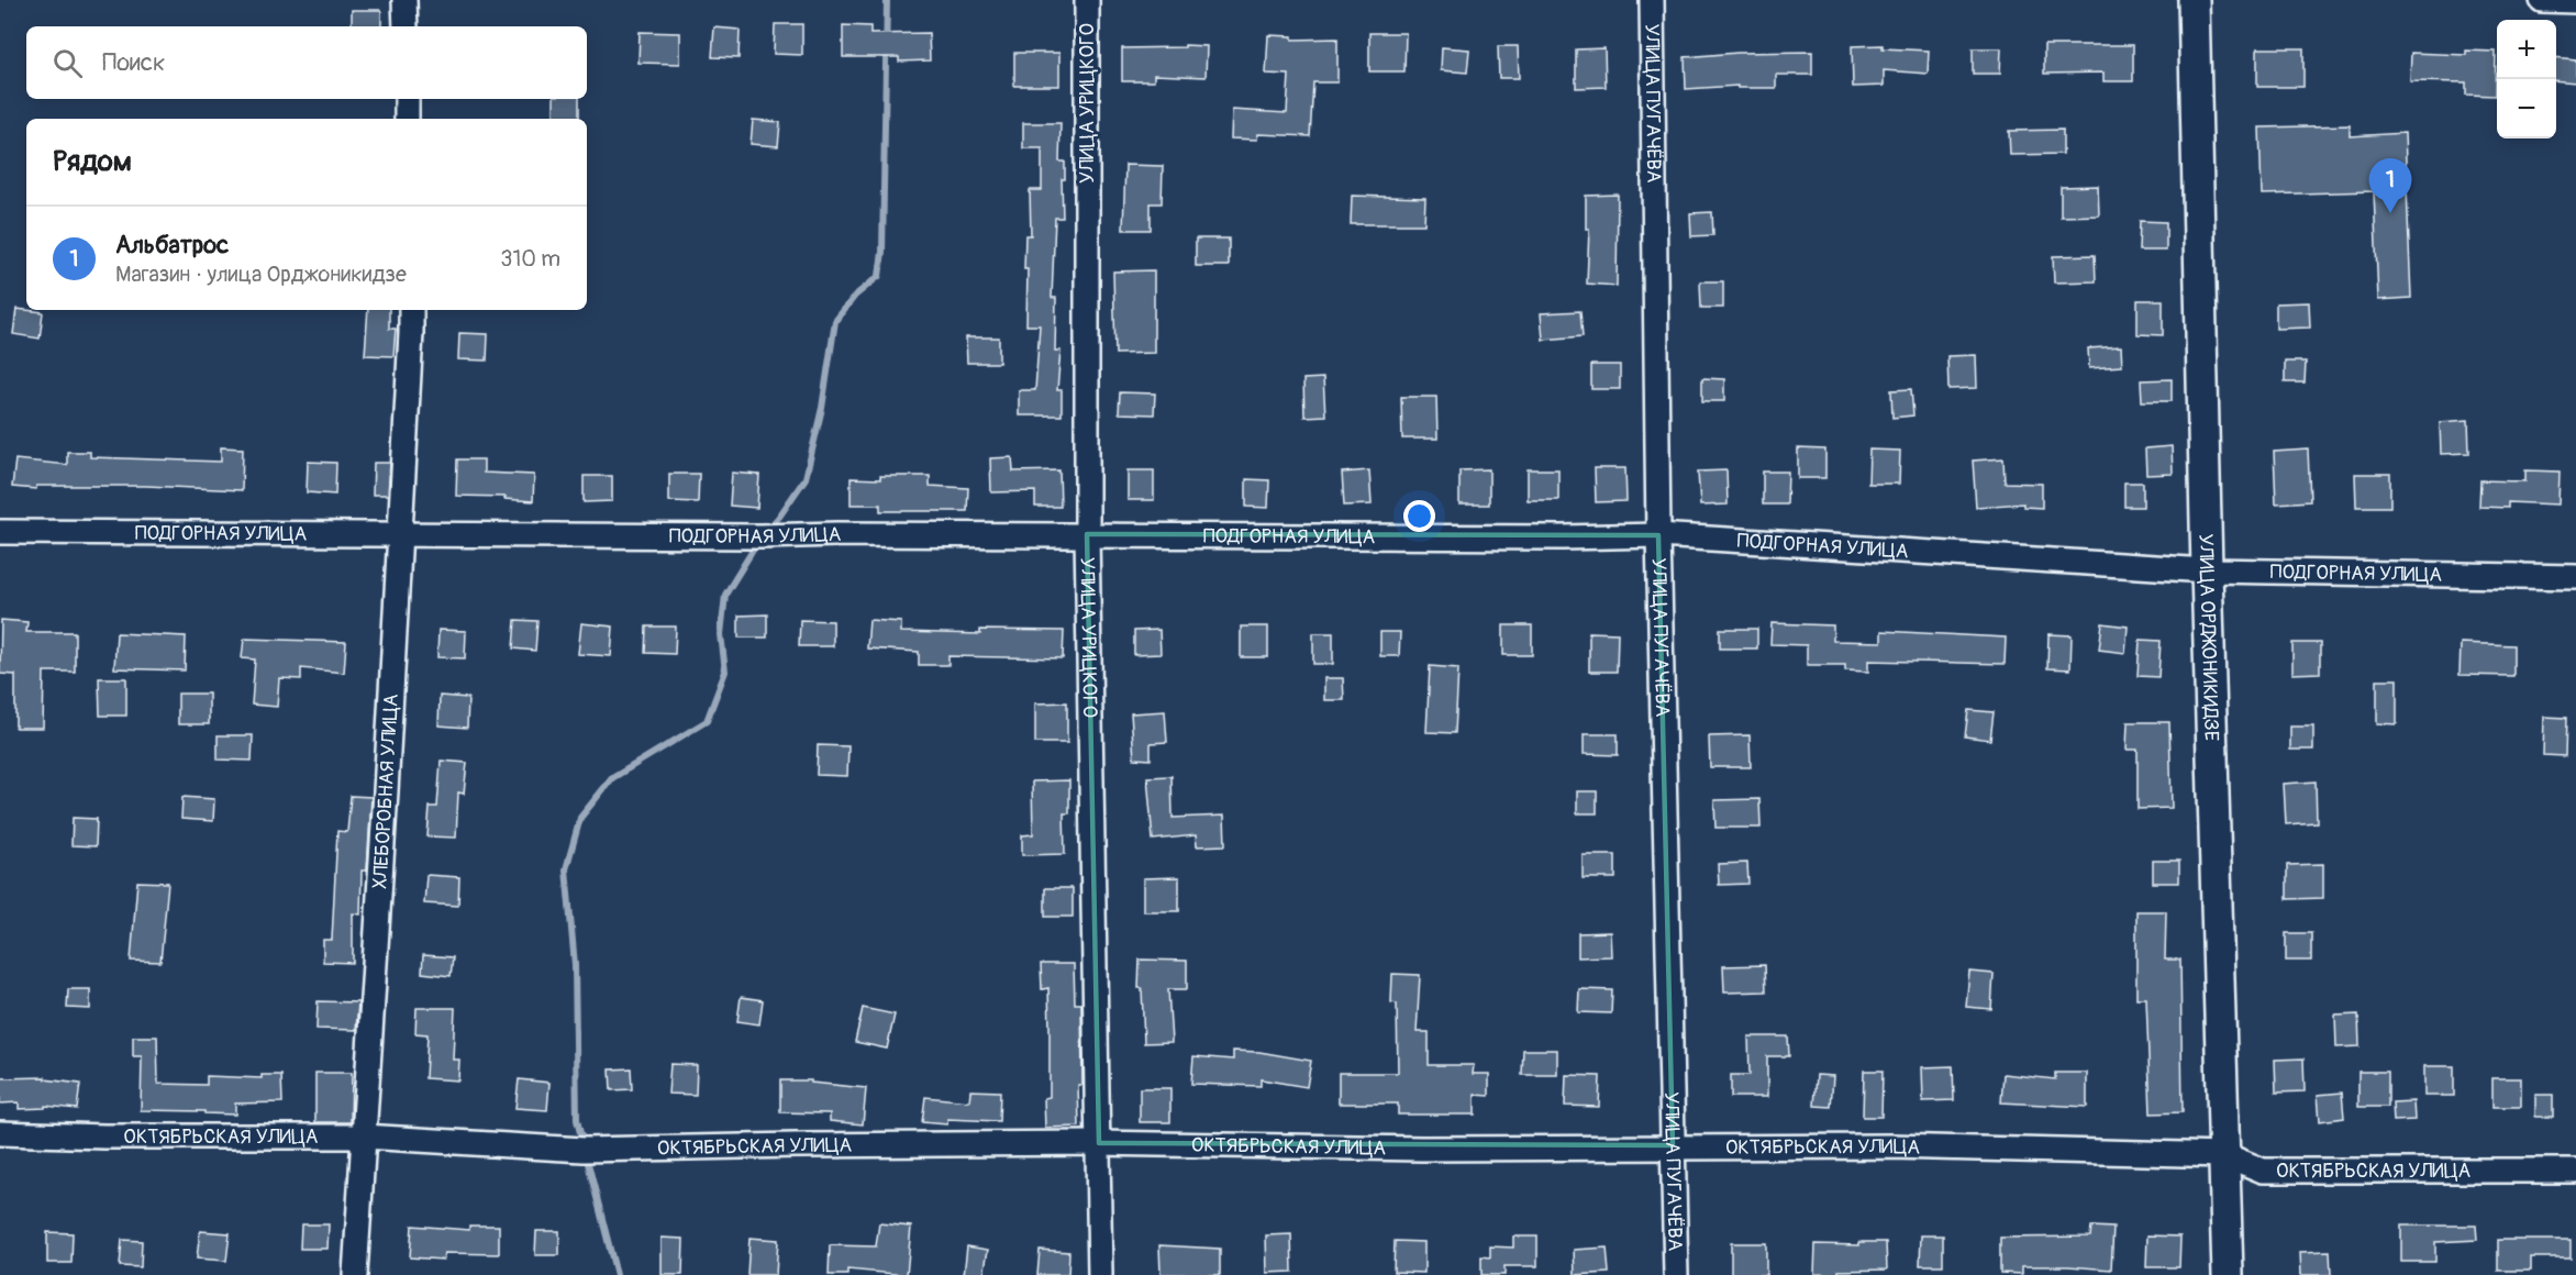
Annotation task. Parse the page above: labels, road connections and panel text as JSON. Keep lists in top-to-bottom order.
{
  "streets": {
    "street": [
      "УЛИЦА УРИЦКОГО",
      "УЛИЦА ПУГАЧЁВА",
      "ПОДГОРНАЯ УЛИЦА",
      "УЛИЦА ОРДЖОНИКИДЗЕ",
      "ХЛЕБОРОБНАЯ УЛИЦА",
      "ОКТЯБРЬСКАЯ УЛИЦА"
    ]
  },
  "crossings": [
    ["УЛИЦА УРИЦКОГО", "ПОДГОРНАЯ УЛИЦА"],
    ["УЛИЦА УРИЦКОГО", "ОКТЯБРЬСКАЯ УЛИЦА"],
    ["УЛИЦА ПУГАЧЁВА", "ПОДГОРНАЯ УЛИЦА"],
    ["УЛИЦА ПУГАЧЁВА", "ОКТЯБРЬСКАЯ УЛИЦА"],
    ["ПОДГОРНАЯ УЛИЦА", "УЛИЦА ОРДЖОНИКИДЗЕ"],
    ["ПОДГОРНАЯ УЛИЦА", "ХЛЕБОРОБНАЯ УЛИЦА"],
    ["УЛИЦА ОРДЖОНИКИДЗЕ", "ОКТЯБРЬСКАЯ УЛИЦА"],
    ["ХЛЕБОРОБНАЯ УЛИЦА", "ОКТЯБРЬСКАЯ УЛИЦА"]
  ],
  "page": {
    "map_buttons": ["+", "−"],
    "search": "Поиск",
    "heading": "Рядом",
    "pins": "1",
    "list": [
      {
        "mark": "1",
        "name": "Альбатрос",
        "note": "Магазин · улица Орджоникидзе",
        "value": "310 m"
      }
    ]
  }
}
